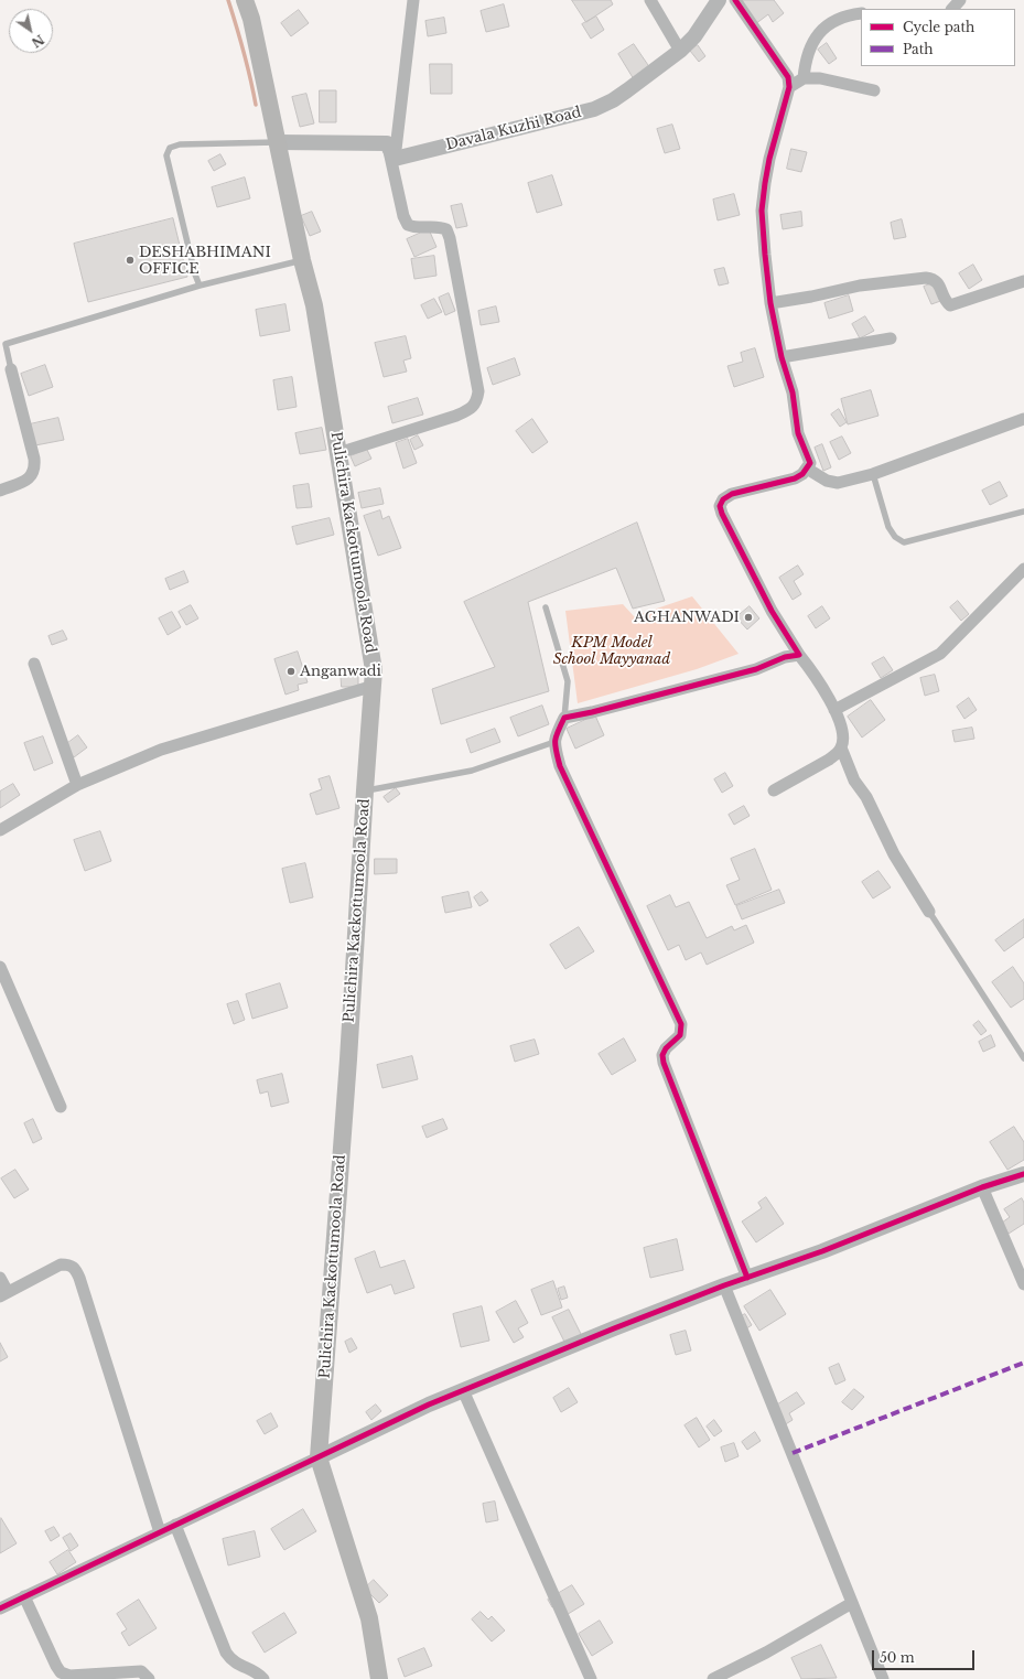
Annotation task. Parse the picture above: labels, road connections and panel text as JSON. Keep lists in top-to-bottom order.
{
  "streets": {
    "main road": ["Pulichira Kackottumoola Road"],
    "street": ["Davala Kuzhi Road"]
  },
  "parks": ["KPM Model School Mayyanad"],
  "places": ["DESHABHIMANI OFFICE", "AGHANWADI", "Anganwadi"],
  "legend": ["Cycle path", "Path"],
  "scale_bar": "50 m",
  "north": "bottom right"
}
